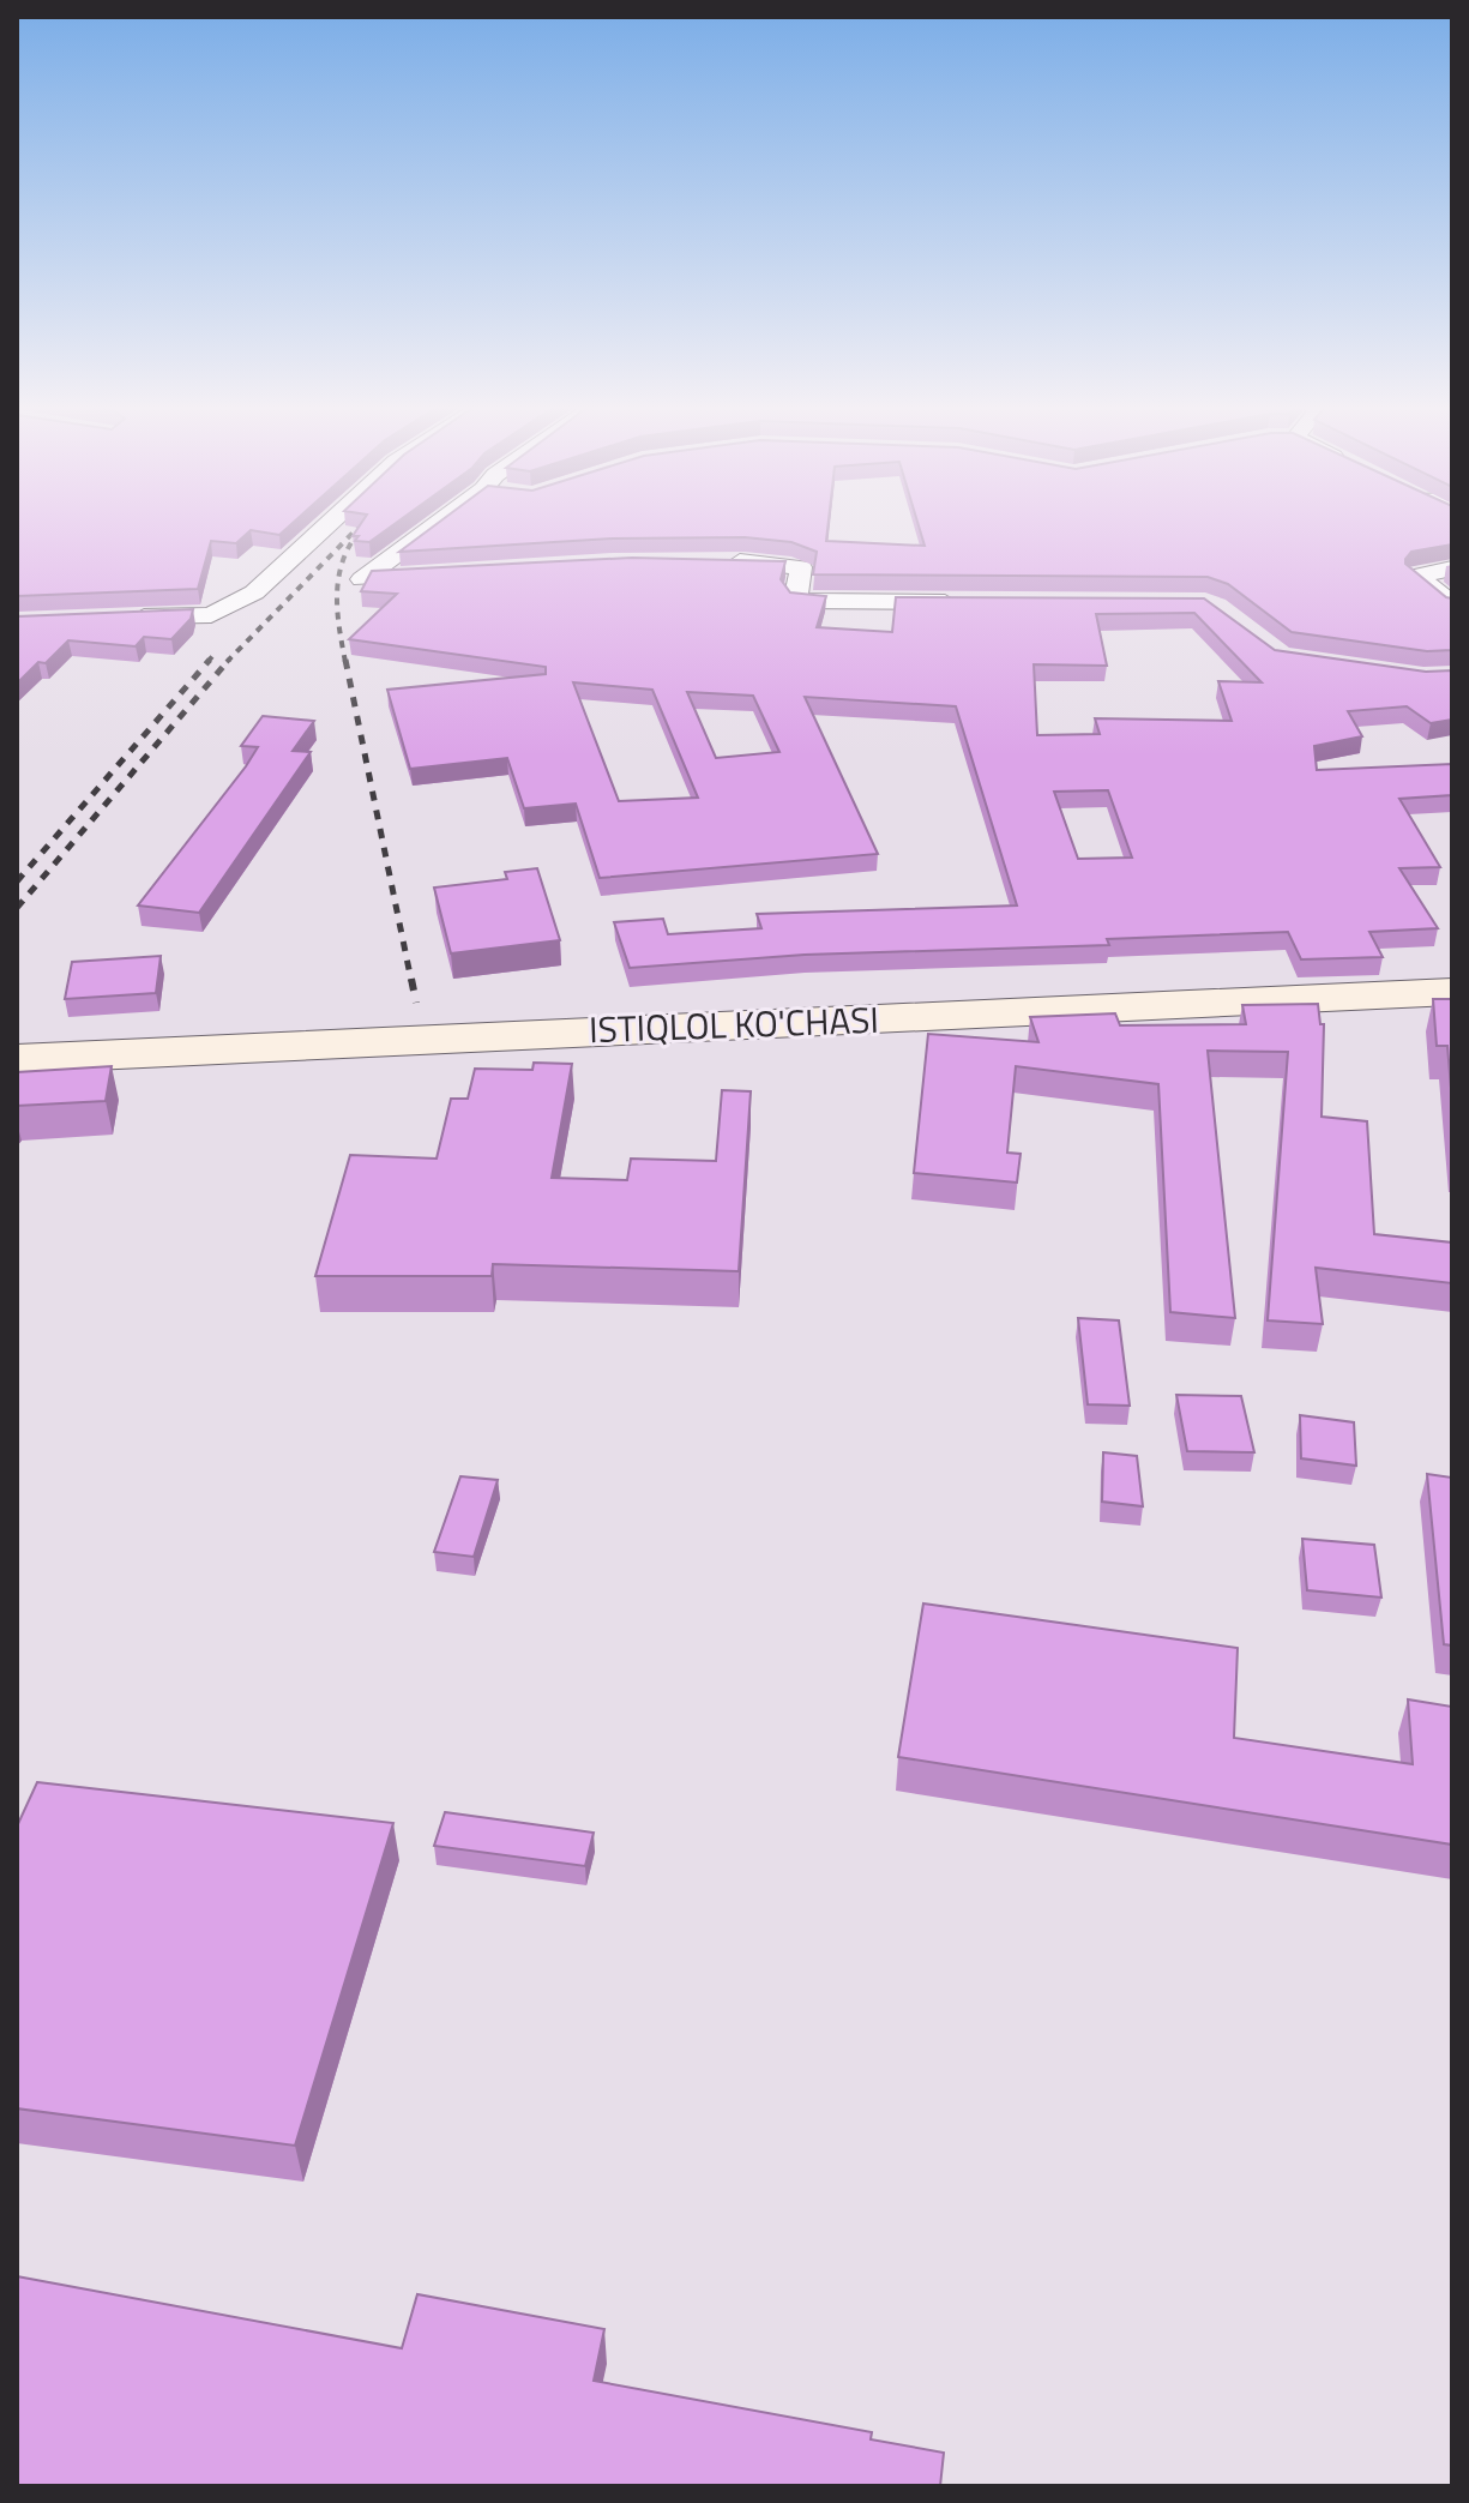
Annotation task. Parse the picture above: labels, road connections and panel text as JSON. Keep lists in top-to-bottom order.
{
  "streets": {
    "main road": ["ISTIQLOL KO'CHASI"]
  }
}
